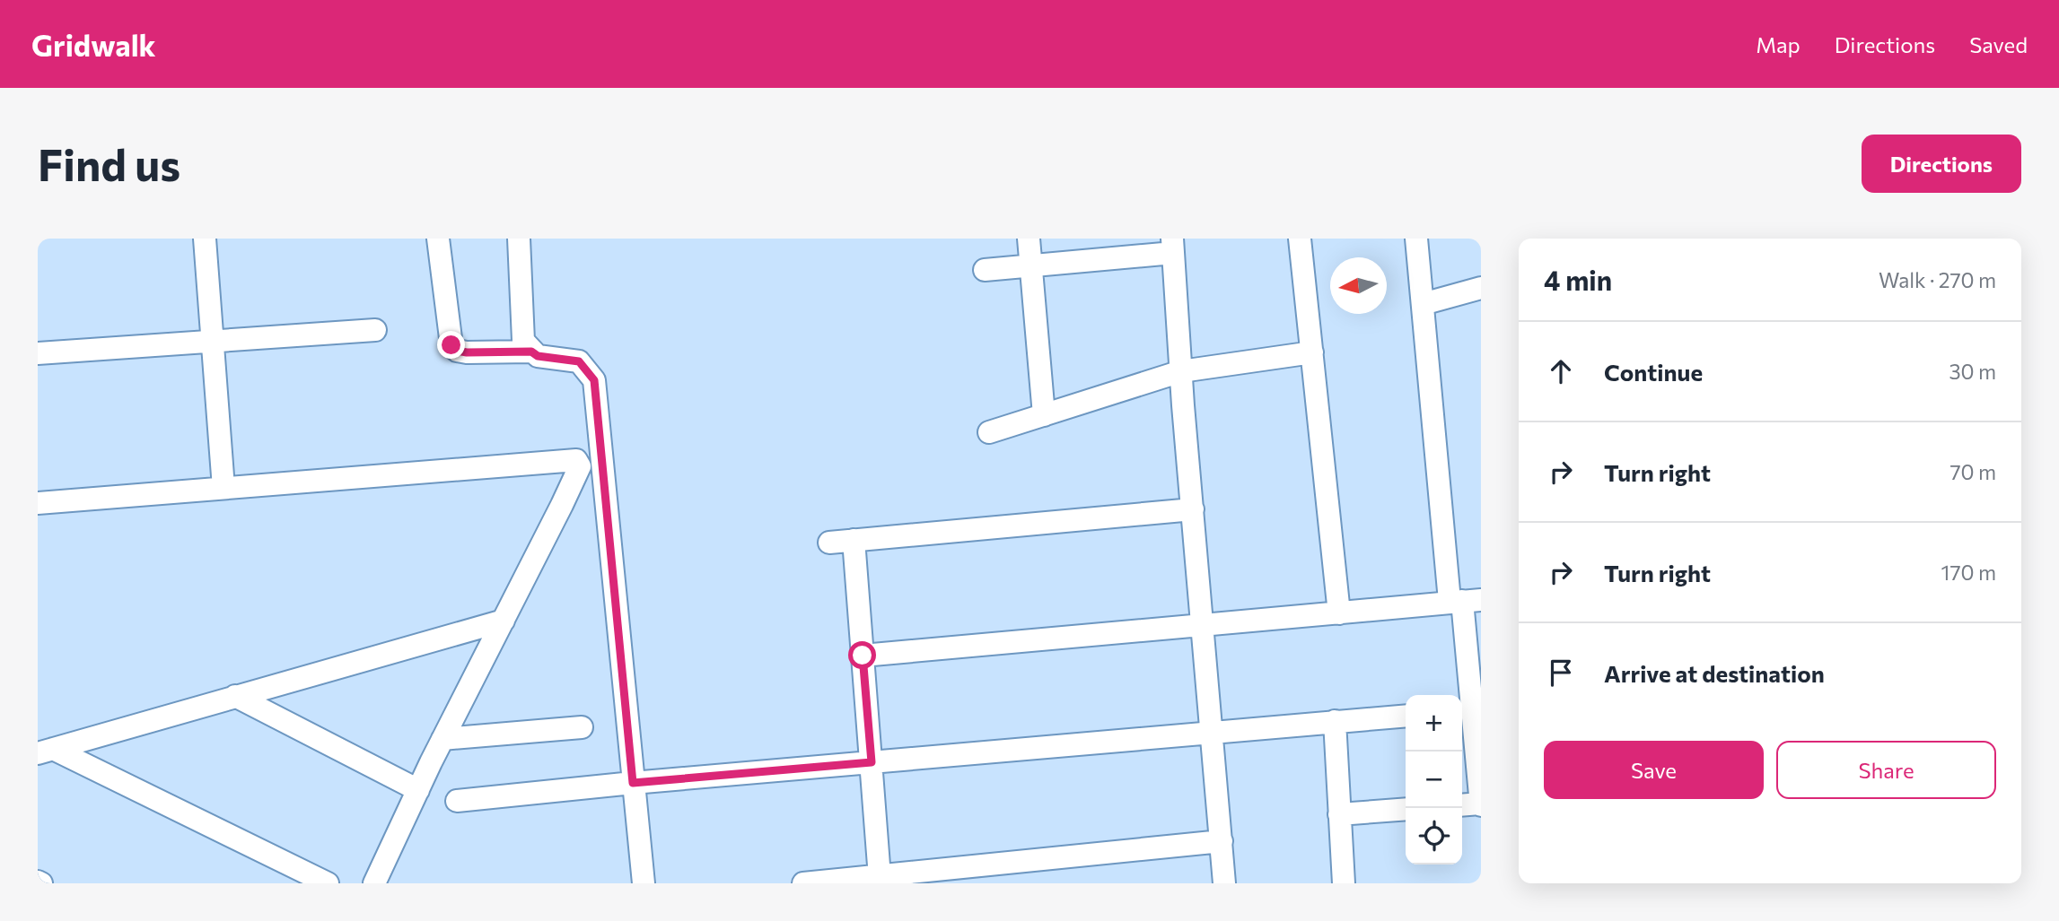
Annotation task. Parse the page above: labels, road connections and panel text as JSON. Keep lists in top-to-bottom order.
{
  "north": "left",
  "page": {
    "header": "Gridwalk",
    "nav": ["Map", "Directions", "Saved"],
    "buttons": [
      "Directions",
      ["Save", "Share"]
    ],
    "title": "Find us",
    "heading": ["4 min", "Walk · 270 m"],
    "list": [
      ["Continue", "30 m"],
      ["Turn right", "70 m"],
      ["Turn right", "170 m"],
      "Arrive at destination"
    ],
    "map_buttons": ["+", "−"]
  }
}
